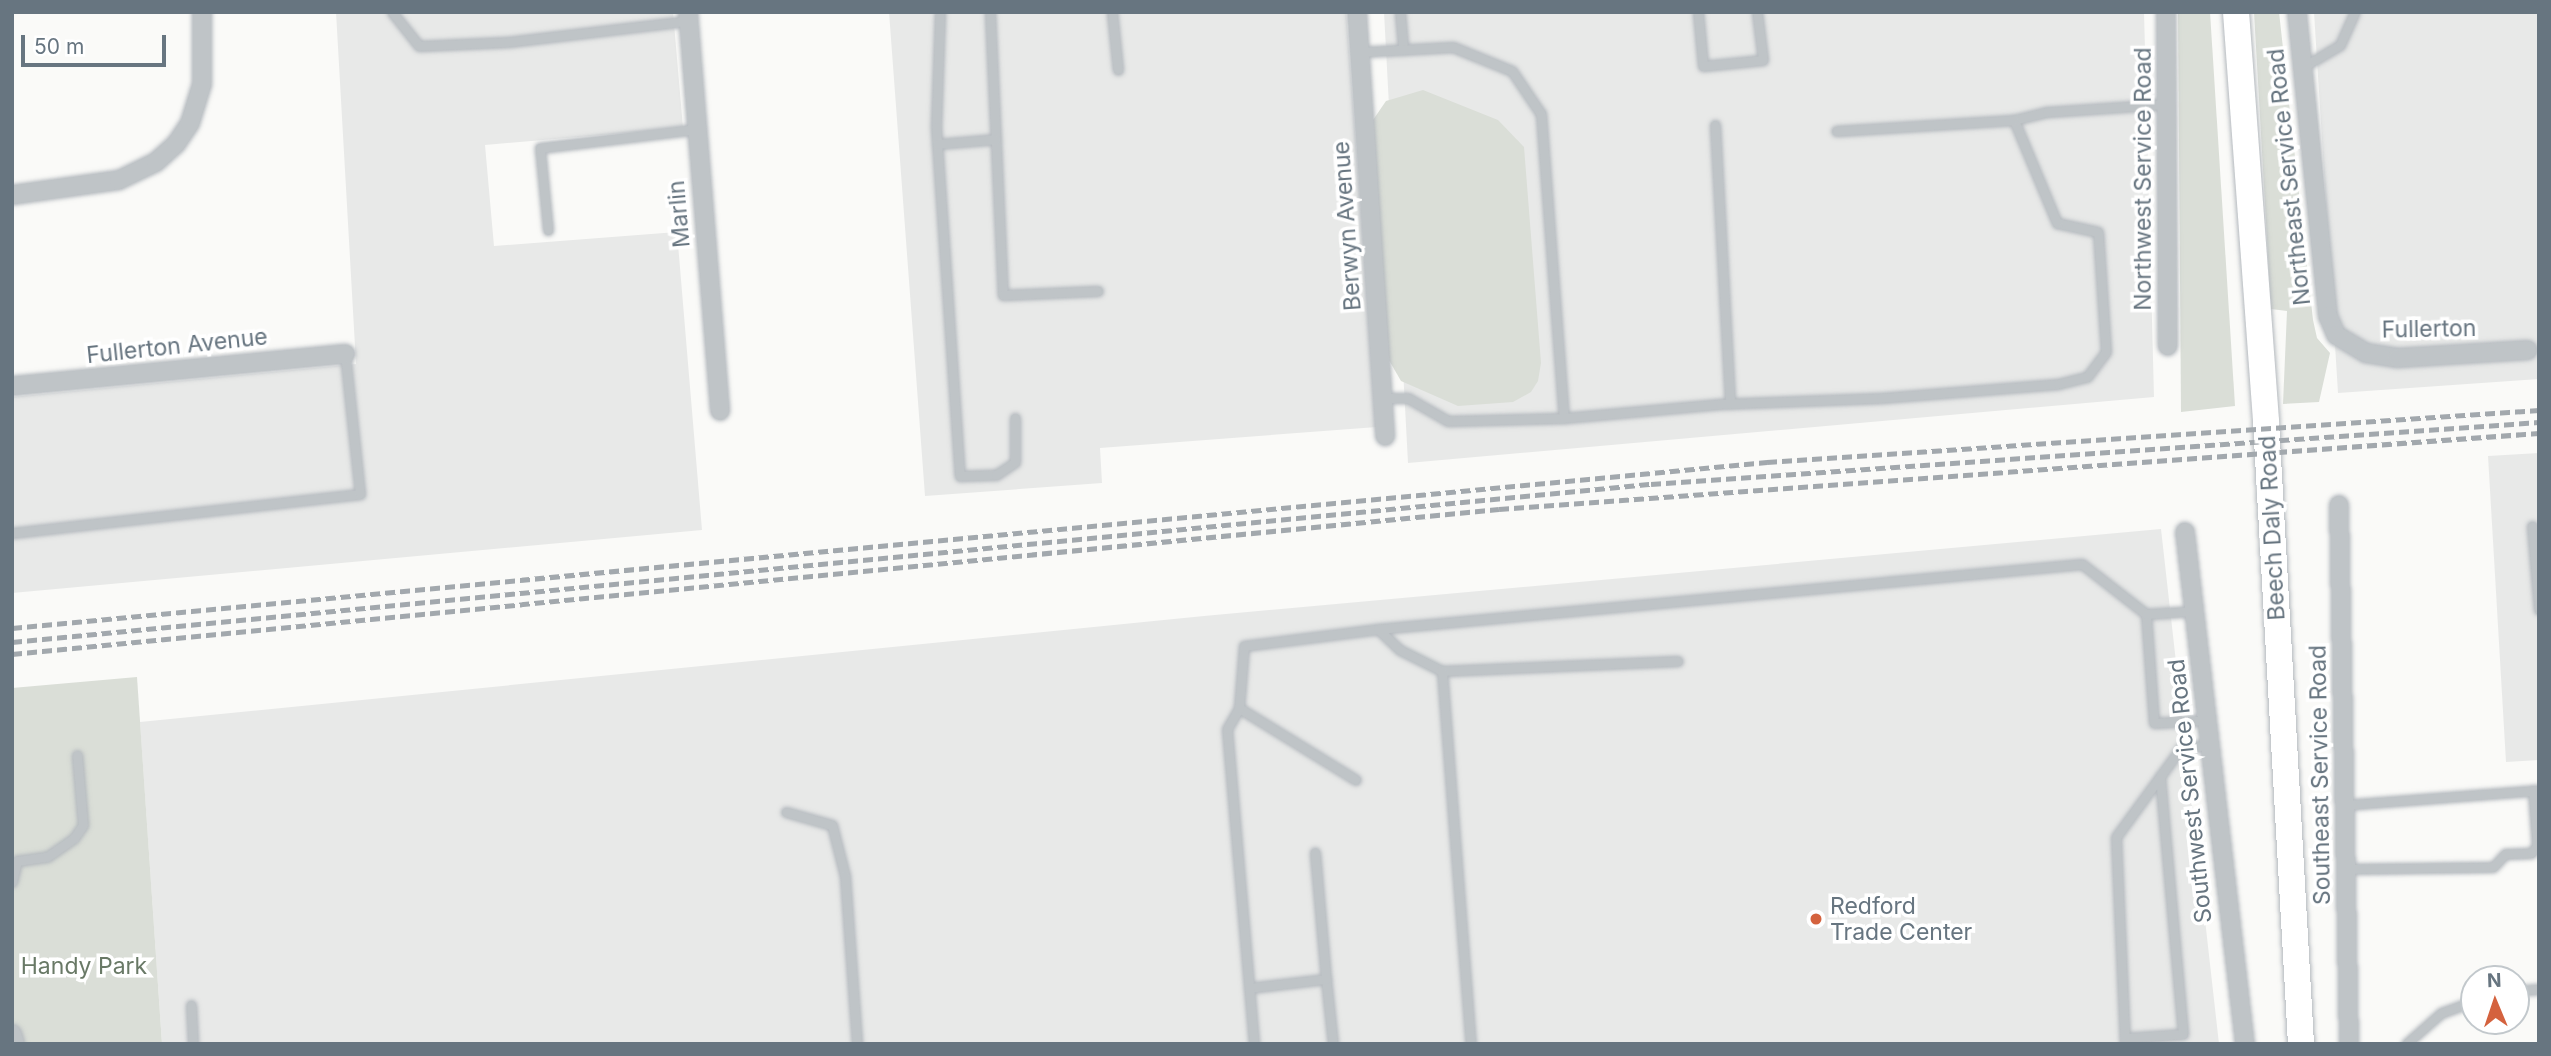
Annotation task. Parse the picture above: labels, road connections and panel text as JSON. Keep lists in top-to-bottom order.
{
  "streets": {
    "main road": ["Beech Daly Road"],
    "street": [
      "Northeast Service Road",
      "Northwest Service Road",
      "Marlin",
      "Berwyn Avenue",
      "Fullerton",
      "Fullerton Avenue",
      "Southeast Service Road",
      "Southwest Service Road"
    ]
  },
  "crossings": [
    ["Northeast Service Road", "Fullerton"]
  ],
  "parks": ["Handy Park"],
  "places": ["Redford Trade Center"],
  "scale_bar": "50 m",
  "north": "top"
}
